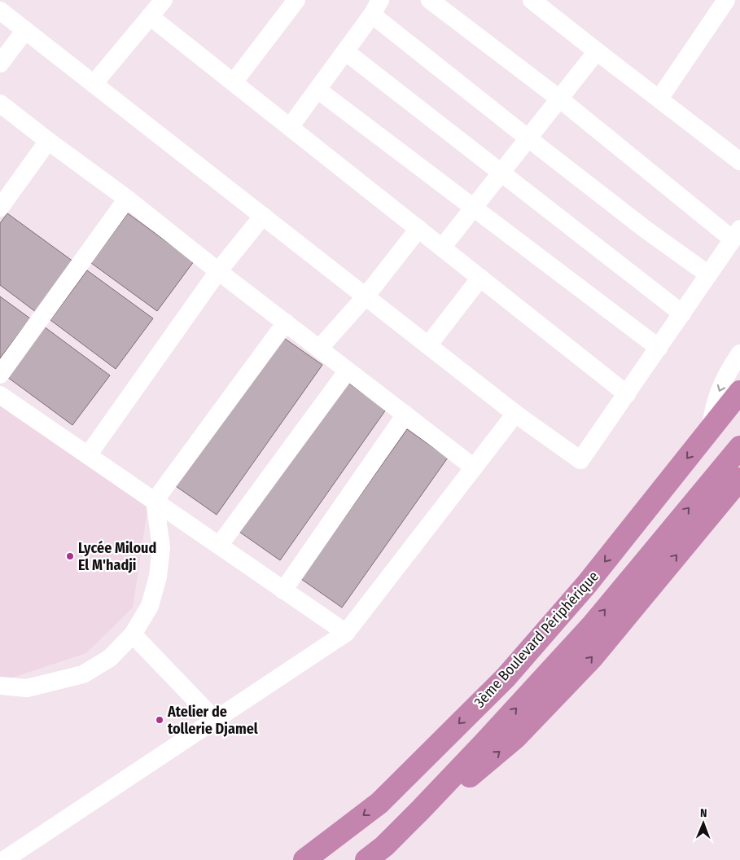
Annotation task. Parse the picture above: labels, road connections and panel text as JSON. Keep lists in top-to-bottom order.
{
  "streets": {
    "highway": ["3ème Boulevard Périphérique"]
  },
  "places": ["Lycée Miloud El M'hadji", "Atelier de tollerie Djamel"],
  "north": "top"
}
